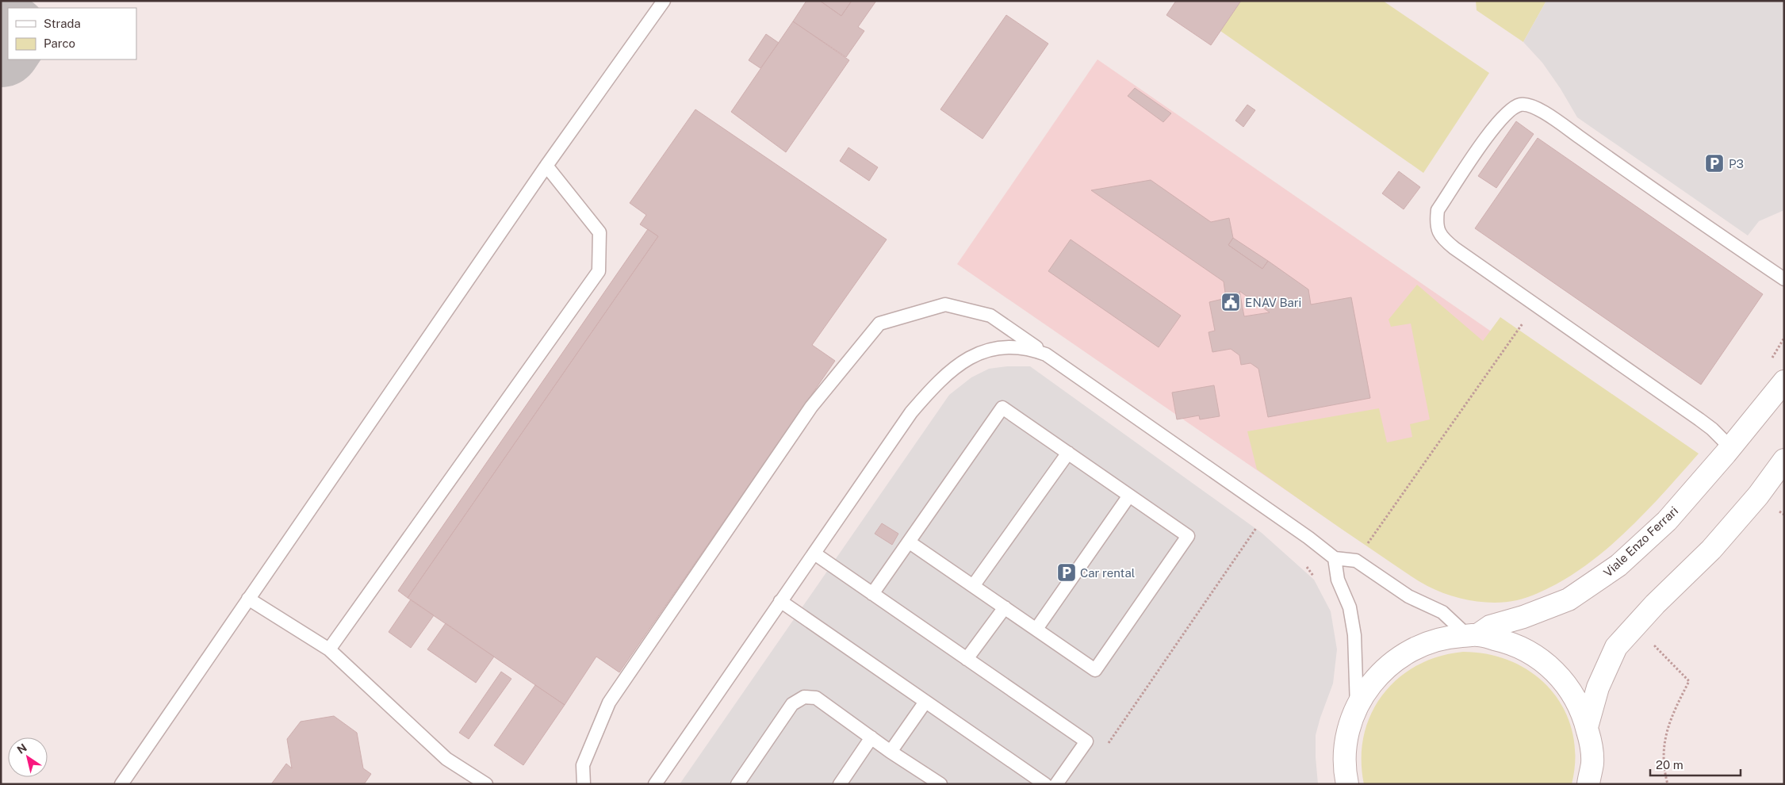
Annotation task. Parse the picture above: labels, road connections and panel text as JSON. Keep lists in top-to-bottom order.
{
  "streets": {
    "street": ["Viale Enzo Ferrari"]
  },
  "places": {
    "parking": ["P3", "Car rental"],
    "public building": ["ENAV Bari"]
  },
  "legend": ["Strada", "Parco"],
  "scale_bar": "20 m",
  "north": "top left"
}
